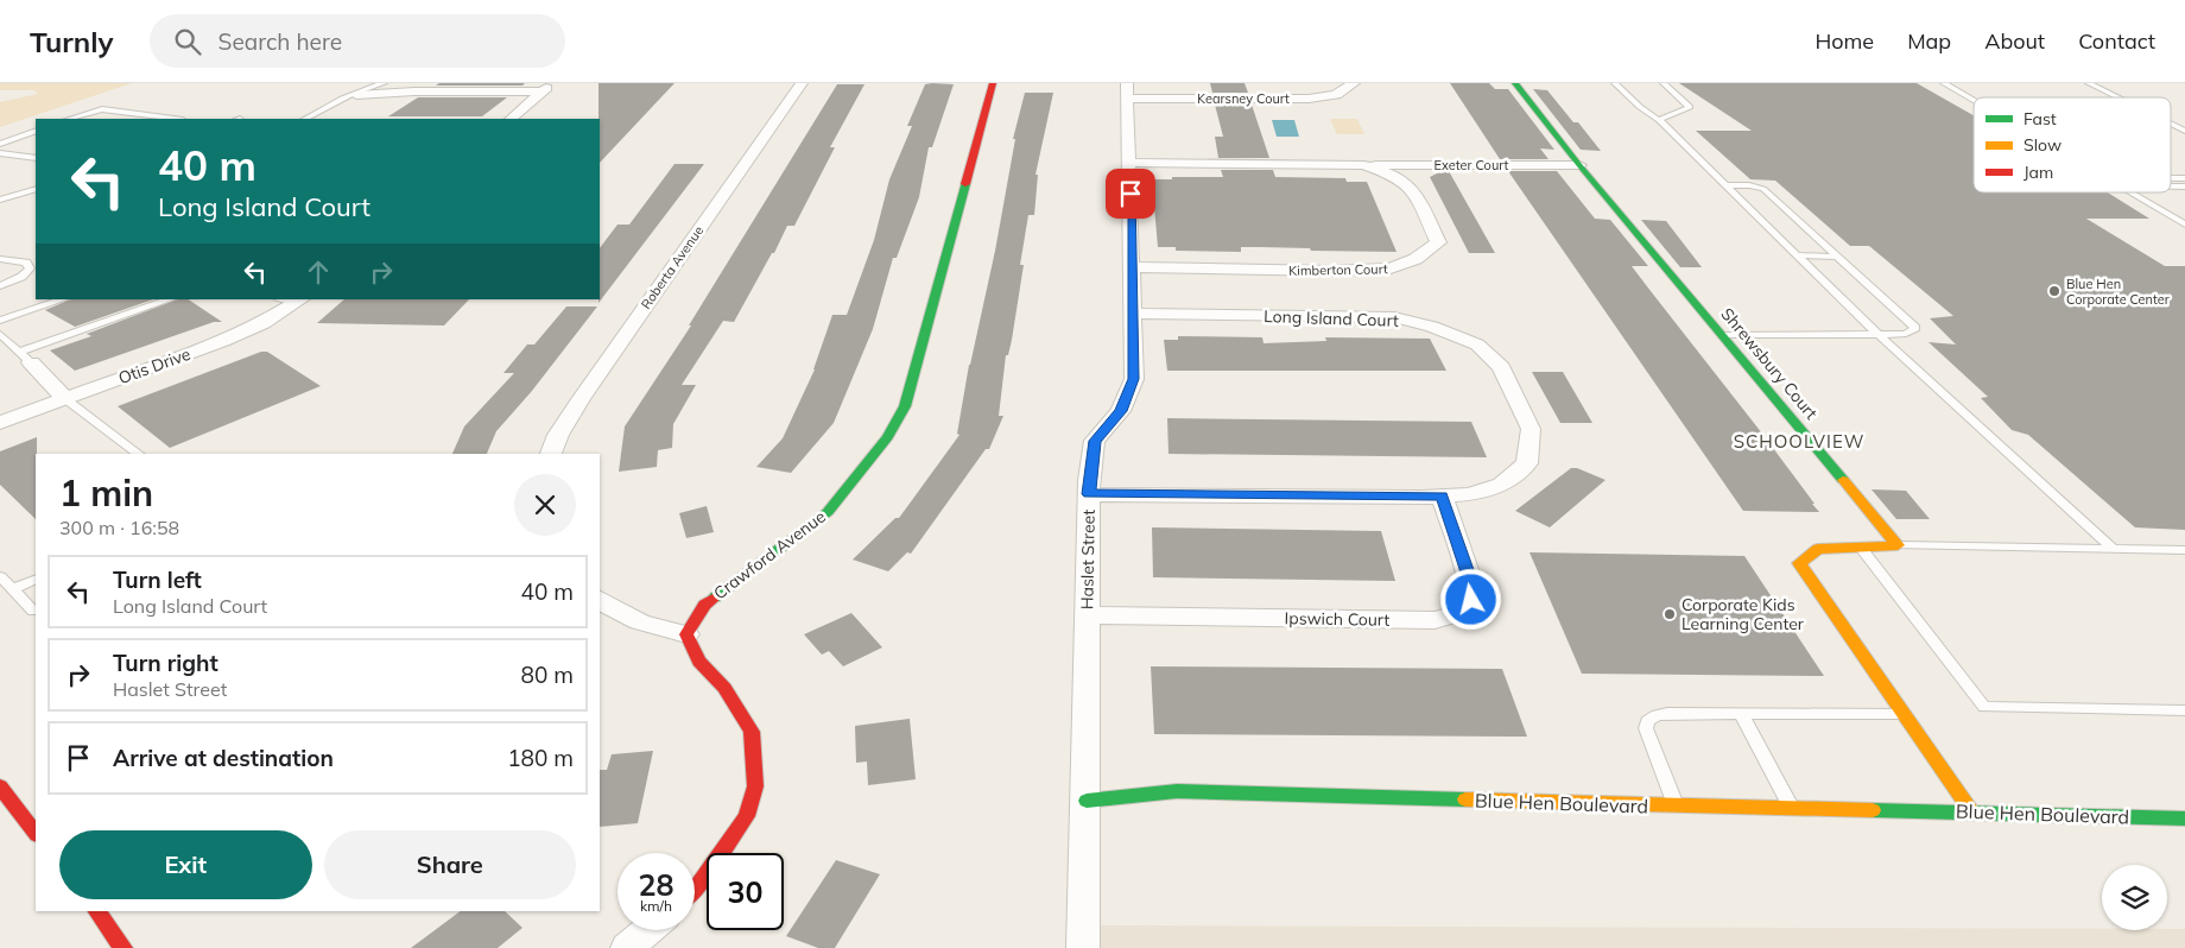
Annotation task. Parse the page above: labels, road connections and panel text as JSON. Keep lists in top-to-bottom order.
{
  "streets": {
    "street": [
      "Kearsney Court",
      "Exeter Court",
      "Roberta Avenue",
      "Kimberton Court",
      "Long Island Court",
      "Shrewsbury Court",
      "Otis Drive",
      "Crawford Avenue",
      "Haslet Street",
      "Ipswich Court",
      "Blue Hen Boulevard"
    ]
  },
  "crossings": [
    ["Kearsney Court", "Haslet Street"],
    ["Exeter Court", "Kimberton Court"],
    ["Exeter Court", "Shrewsbury Court"],
    ["Kimberton Court", "Haslet Street"],
    ["Long Island Court", "Haslet Street"],
    ["Long Island Court", "Ipswich Court"],
    ["Haslet Street", "Ipswich Court"],
    ["Haslet Street", "Blue Hen Boulevard"]
  ],
  "districts": ["SCHOOLVIEW"],
  "places": ["Blue Hen Corporate Center", "Corporate Kids Learning Center"],
  "legend": ["Fast", "Slow", "Jam"],
  "page": {
    "header": "Turnly",
    "search": "Search here",
    "nav": [
      "Home",
      "Map",
      "About",
      "Contact"
    ],
    "turn": ["40 m", "Long Island Court"],
    "heading": ["1 min", "300 m · 16:58"],
    "list": [
      {
        "name": "Turn left",
        "note": "Long Island Court",
        "value": "40 m"
      },
      {
        "name": "Turn right",
        "note": "Haslet Street",
        "value": "80 m"
      },
      {
        "name": "Arrive at destination",
        "value": "180 m"
      }
    ],
    "buttons": ["Exit", "Share"],
    "speed": "28 km/h",
    "limit": "30"
  }
}
